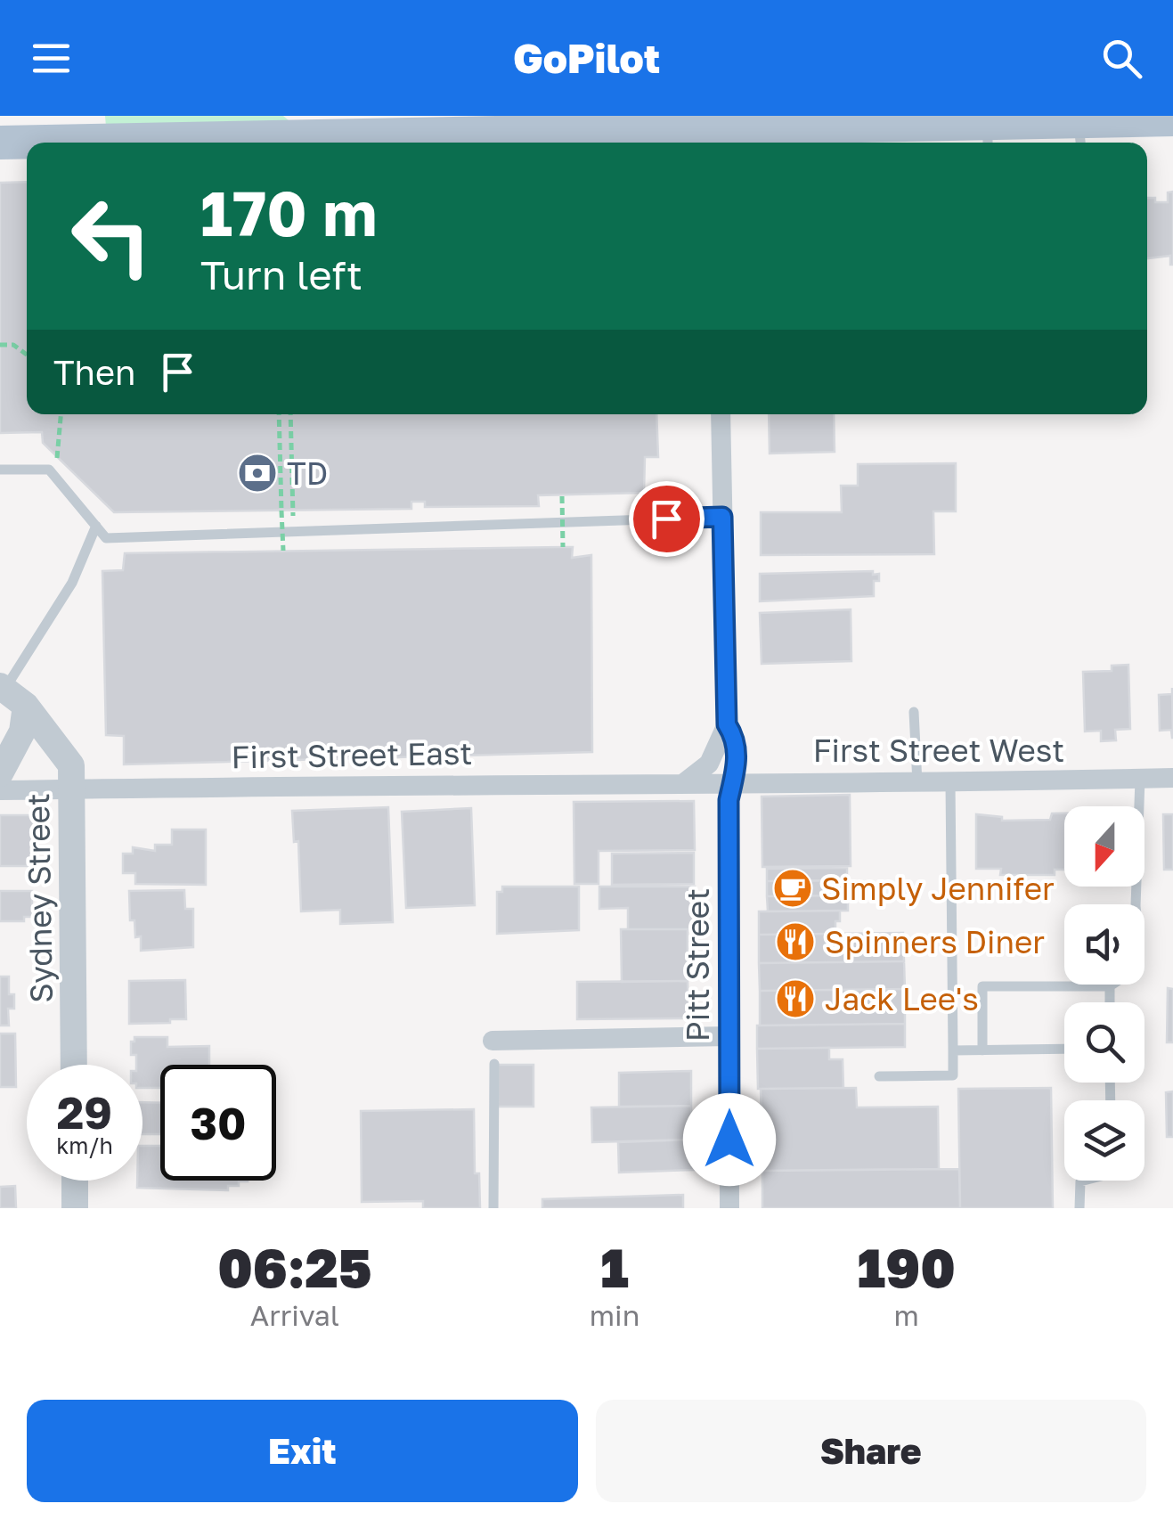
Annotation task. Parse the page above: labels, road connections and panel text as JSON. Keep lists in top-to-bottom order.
{
  "streets": {
    "street": [
      "First Street West",
      "First Street East",
      "Sydney Street",
      "Pitt Street"
    ]
  },
  "crossings": [
    ["First Street West", "First Street East"],
    ["First Street West", "Pitt Street"],
    ["First Street East", "Sydney Street"],
    ["First Street East", "Pitt Street"]
  ],
  "places": {
    "bank": ["TD"],
    "cafe": ["Simply Jennifer"],
    "restaurant": ["Spinners Diner", "Jack Lee's"]
  },
  "north": "bottom",
  "page": {
    "header": "GoPilot",
    "turn": ["170 m", "Turn left"],
    "then": "Then",
    "speed": "29 km/h",
    "limit": "30",
    "eta": [
      "06:25",
      "Arrival",
      "1",
      "min",
      "190",
      "m"
    ],
    "buttons": ["Exit", "Share"]
  }
}
